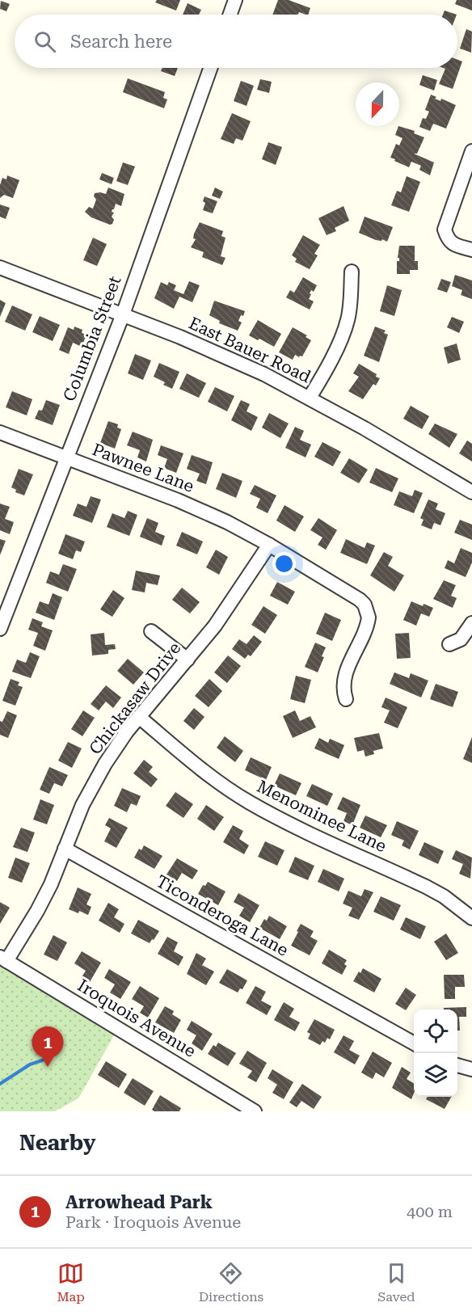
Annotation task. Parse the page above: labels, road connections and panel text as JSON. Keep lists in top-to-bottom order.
{
  "streets": {
    "street": [
      "Columbia Street",
      "East Bauer Road",
      "Pawnee Lane",
      "Chickasaw Drive",
      "Menominee Lane",
      "Ticonderoga Lane",
      "Iroquois Avenue"
    ]
  },
  "crossings": [
    ["Columbia Street", "East Bauer Road"],
    ["Columbia Street", "Pawnee Lane"],
    ["Pawnee Lane", "Chickasaw Drive"],
    ["Chickasaw Drive", "Menominee Lane"],
    ["Chickasaw Drive", "Ticonderoga Lane"],
    ["Chickasaw Drive", "Iroquois Avenue"]
  ],
  "north": "bottom",
  "page": {
    "search": "Search here",
    "pins": "1",
    "heading": "Nearby",
    "list": [
      {
        "mark": "1",
        "name": "Arrowhead Park",
        "note": "Park · Iroquois Avenue",
        "value": "400 m"
      }
    ],
    "nav": ["Map", "Directions", "Saved"]
  }
}
